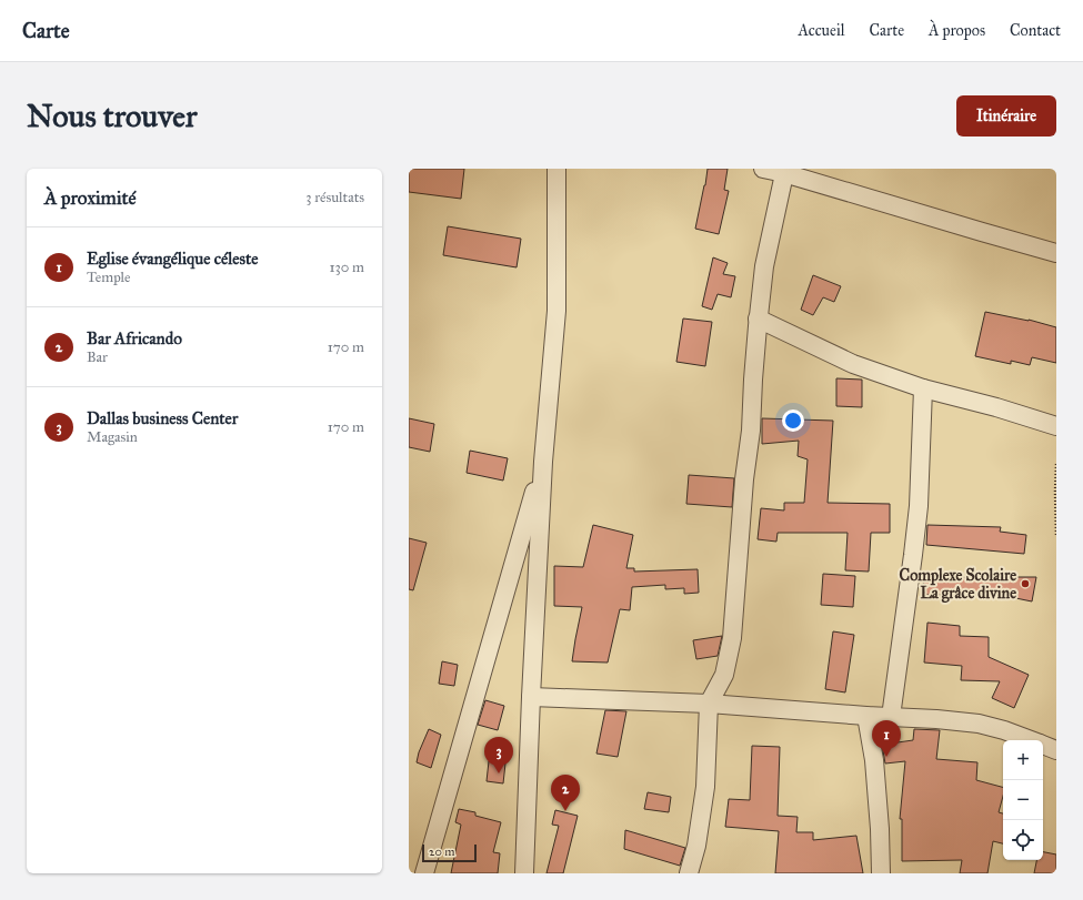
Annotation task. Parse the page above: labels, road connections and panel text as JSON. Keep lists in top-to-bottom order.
{
  "places": ["Complexe Scolaire La grâce divine"],
  "scale_bar": "20 m",
  "page": {
    "header": "Carte",
    "nav": [
      "Accueil",
      "Carte",
      "À propos",
      "Contact"
    ],
    "buttons": "Itinéraire",
    "title": "Nous trouver",
    "heading": ["À proximité", "3 résultats"],
    "list": [
      {
        "mark": "1",
        "name": "Eglise évangélique céleste",
        "note": "Temple",
        "value": "130 m"
      },
      {
        "mark": "2",
        "name": "Bar Africando",
        "note": "Bar",
        "value": "170 m"
      },
      {
        "mark": "3",
        "name": "Dallas business Center",
        "note": "Magasin",
        "value": "170 m"
      }
    ],
    "pins": ["1", "3", "2"],
    "map_buttons": ["+", "−"],
    "scale": "20 m"
  }
}
